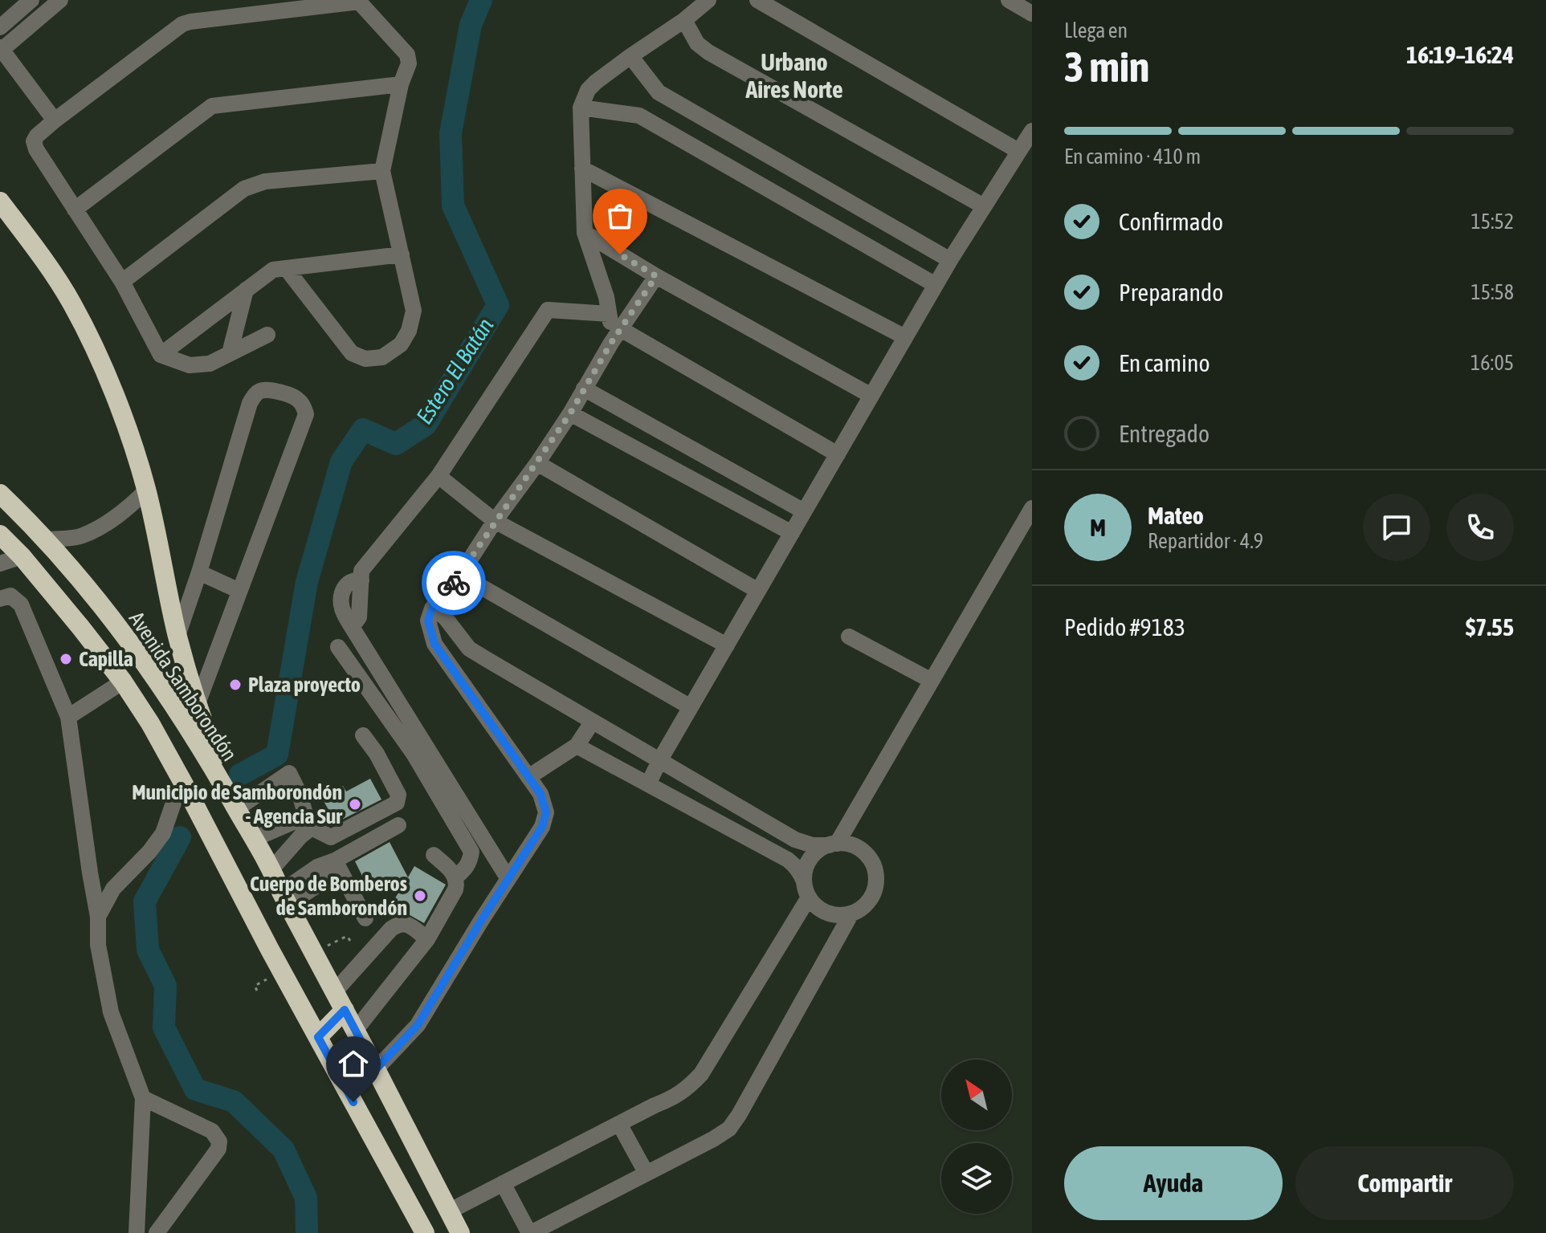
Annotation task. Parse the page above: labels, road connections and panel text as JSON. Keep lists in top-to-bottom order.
{
  "streets": {
    "highway": ["Avenida Samborondón"]
  },
  "districts": ["Urbano Aires Norte"],
  "water": ["Estero El Batán"],
  "places": [
    "Capilla",
    "Plaza proyecto",
    "Municipio de Samborondón - Agencia Sur",
    "Cuerpo de Bomberos de Samborondón"
  ],
  "north": "top left",
  "page": {
    "heading": ["3 min", "Llega en", "16:19–16:24"],
    "panel": [
      "Mateo",
      "Repartidor · 4.9",
      "Pedido #9183",
      "$7.55"
    ],
    "bar": "En camino · 410 m",
    "list": [
      ["Confirmado", "15:52"],
      ["Preparando", "15:58"],
      ["En camino", "16:05"],
      "Entregado"
    ],
    "round": "M",
    "buttons": ["Ayuda", "Compartir"]
  }
}
